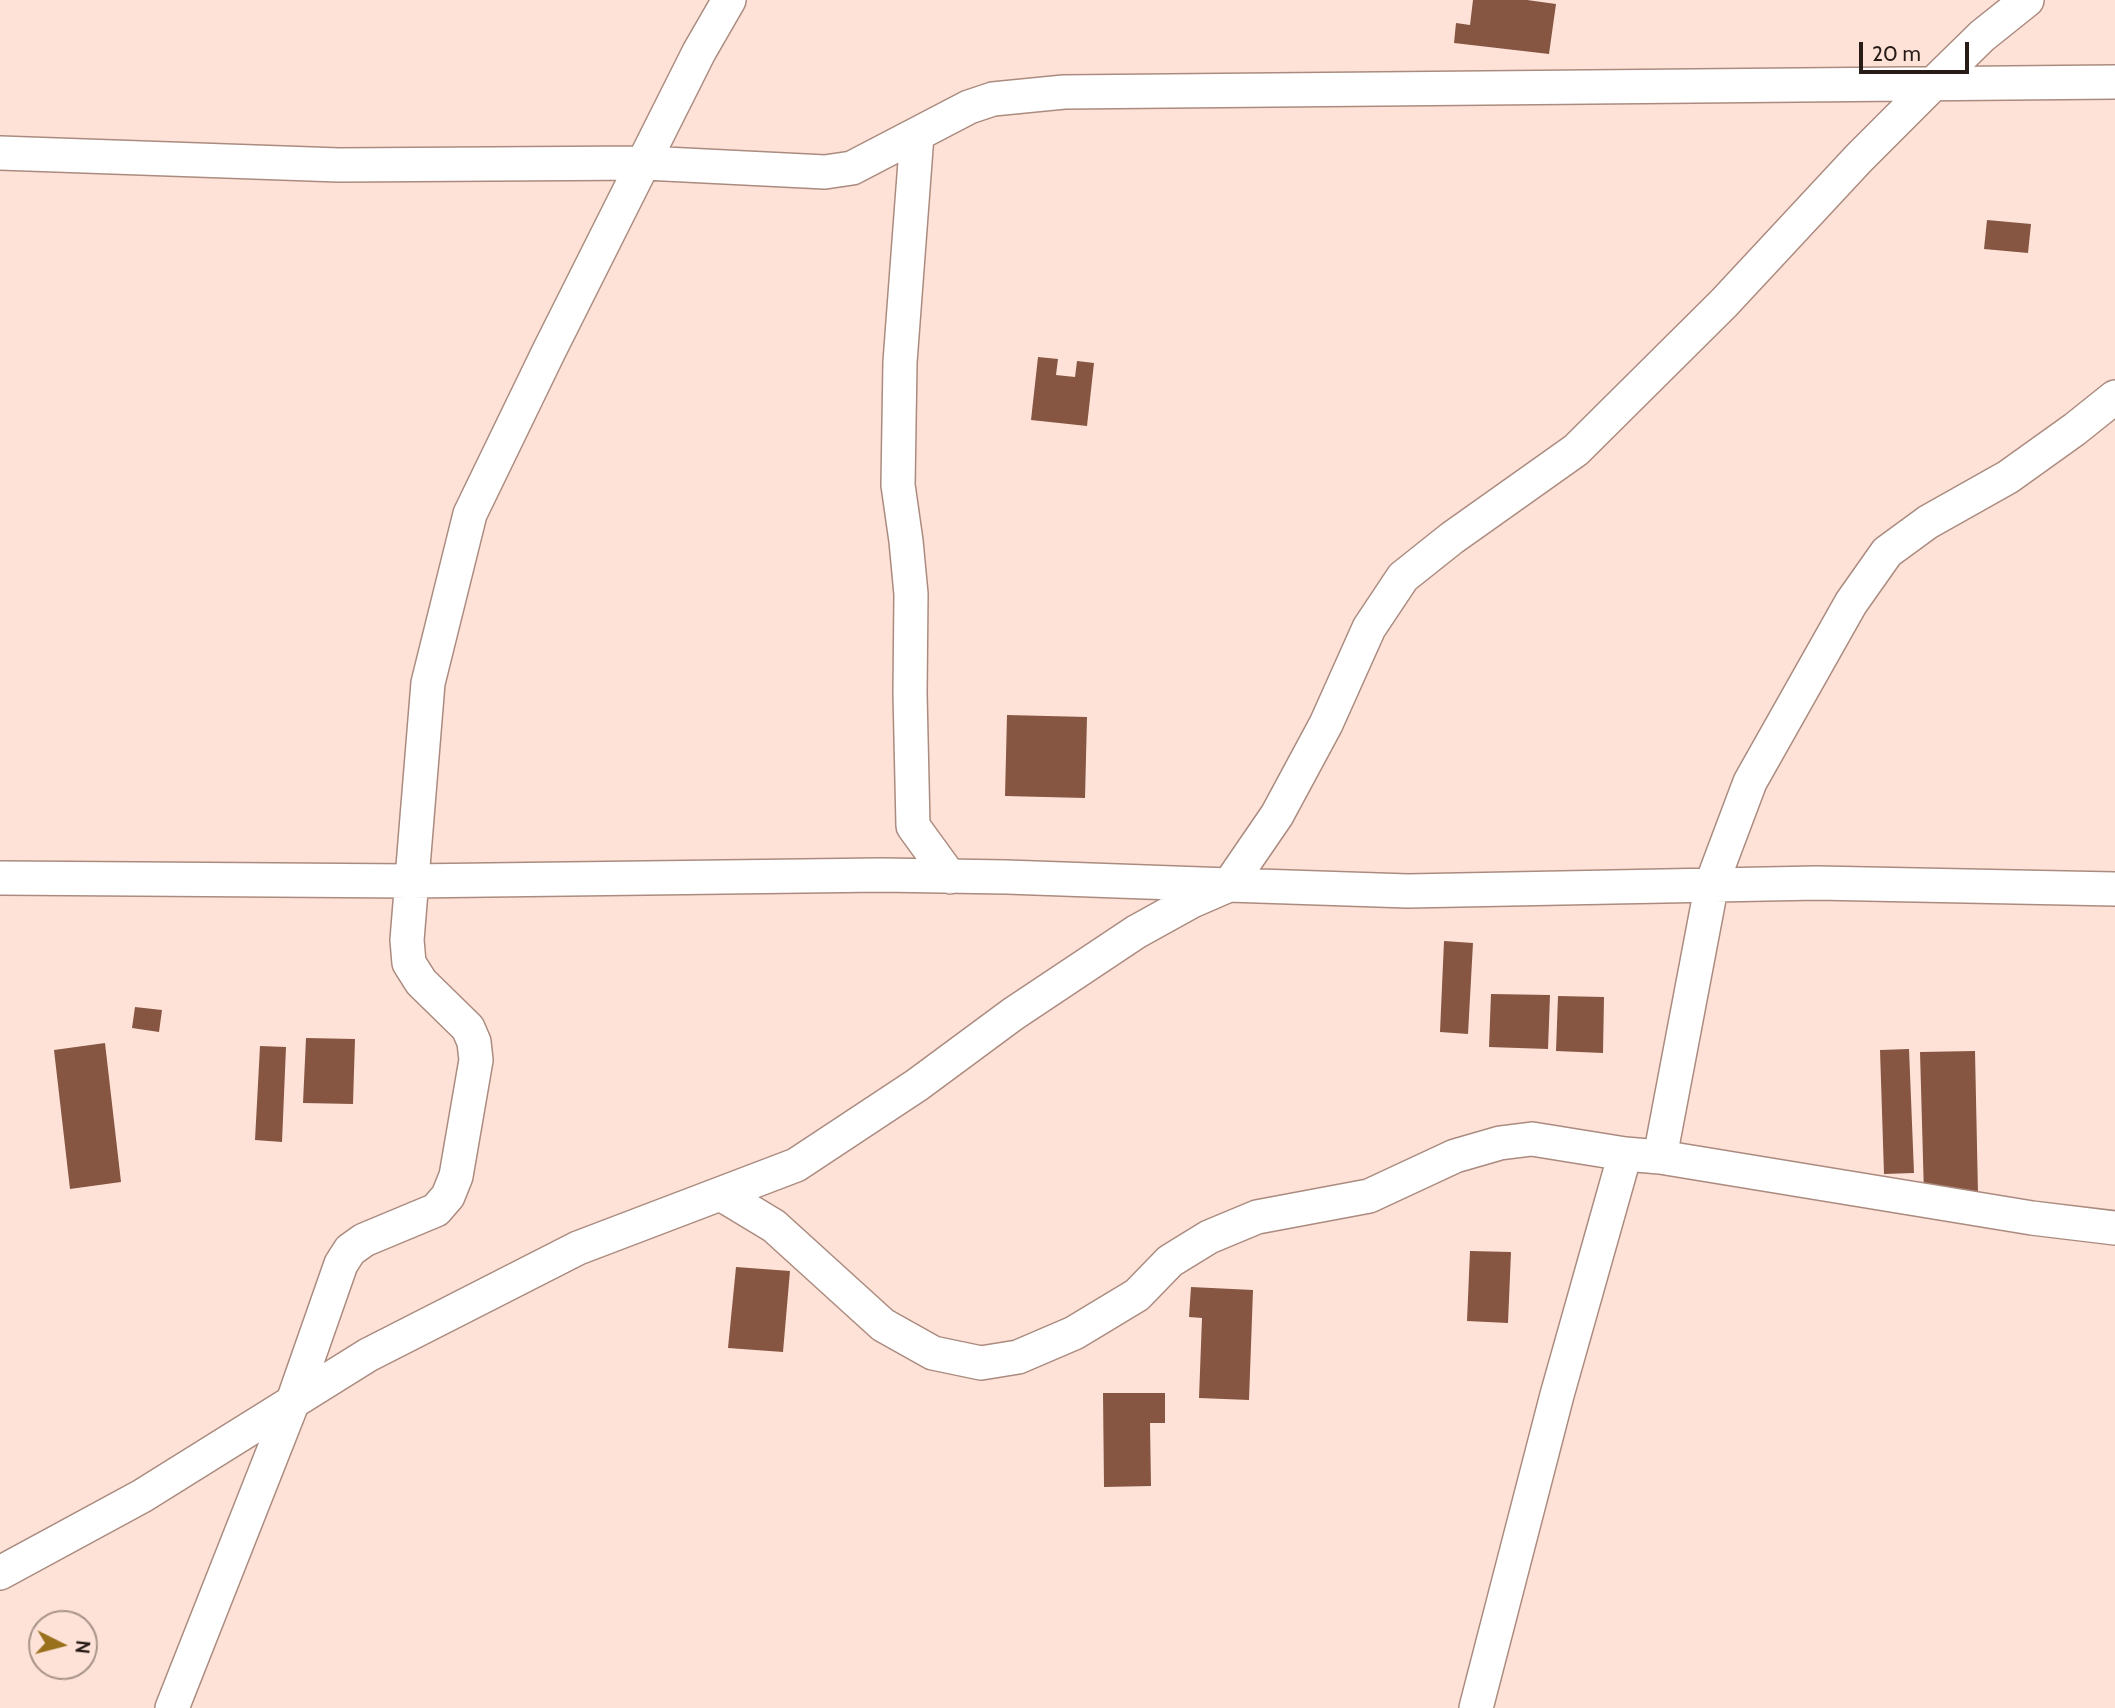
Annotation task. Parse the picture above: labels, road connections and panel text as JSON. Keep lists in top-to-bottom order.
{
  "scale_bar": "20 m",
  "north": "right"
}
